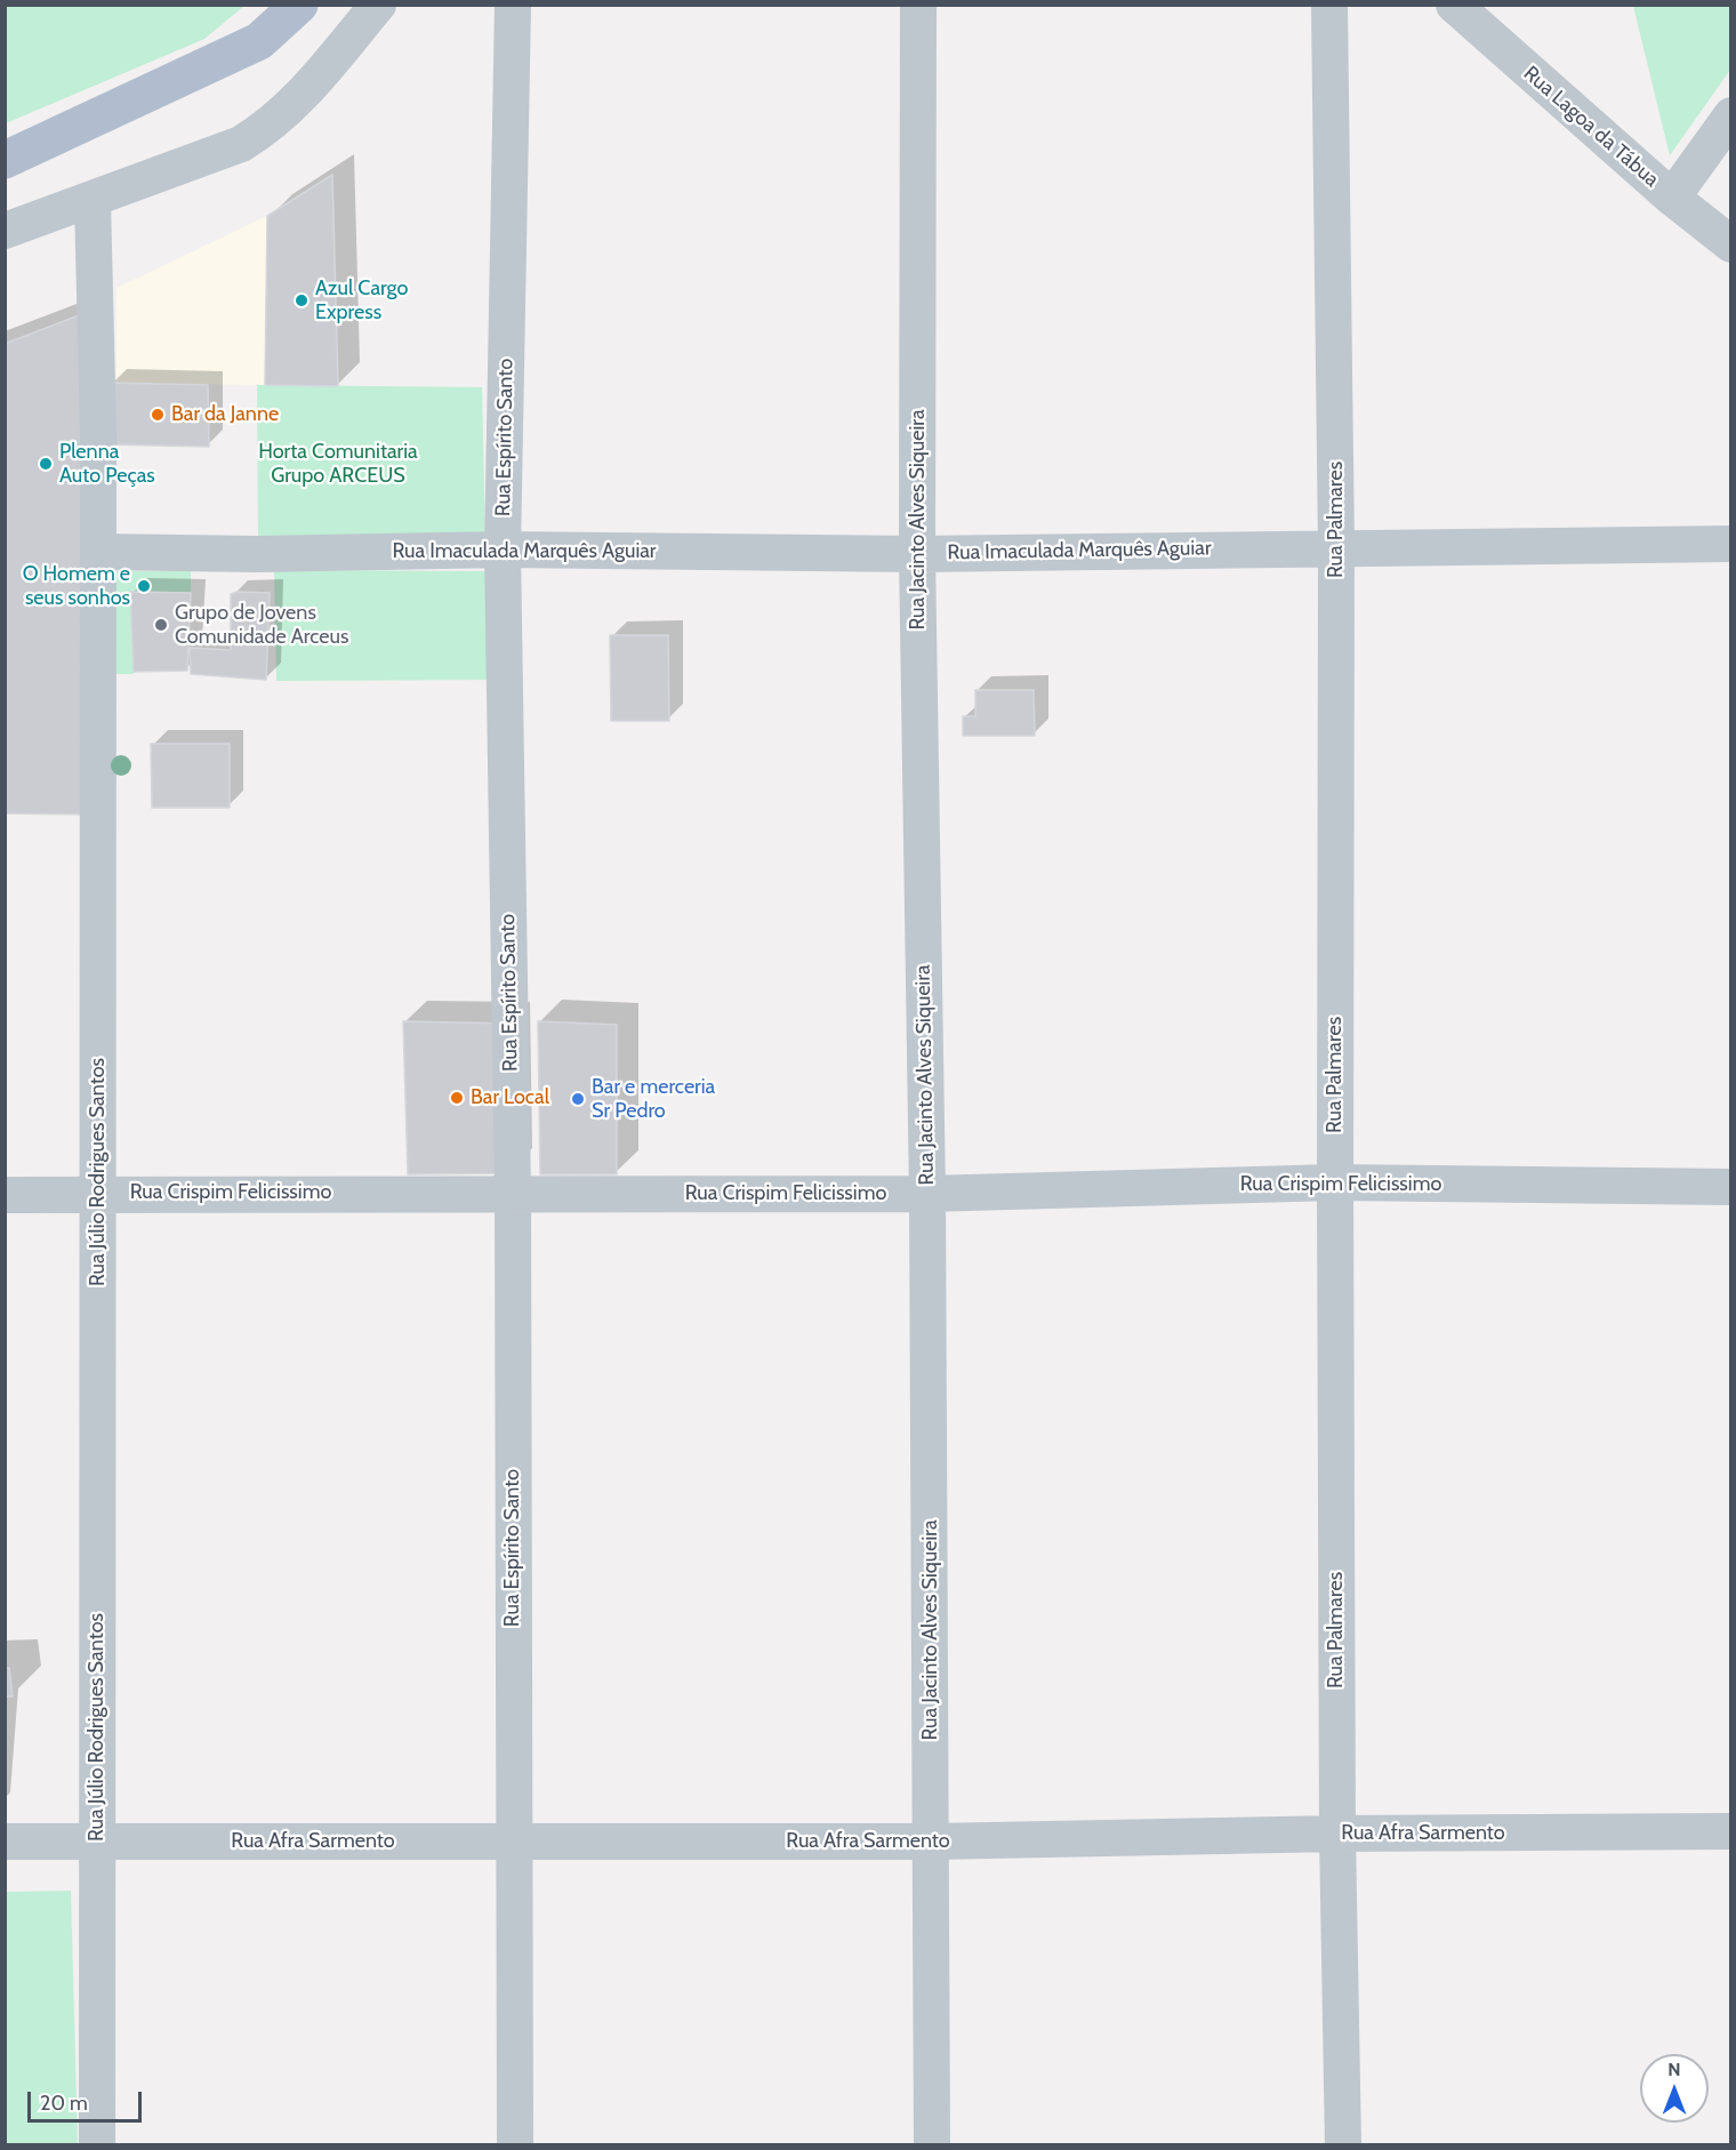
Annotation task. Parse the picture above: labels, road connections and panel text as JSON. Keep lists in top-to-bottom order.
{
  "streets": {
    "street": [
      "Rua Lagoa da Tábua",
      "Rua Espírito Santo",
      "Rua Jacinto Alves Siqueira",
      "Rua Palmares",
      "Rua Imaculada Marquês Aguiar",
      "Rua Júlio Rodrigues Santos",
      "Rua Crispim Felicissimo",
      "Rua Afra Sarmento"
    ]
  },
  "crossings": [
    ["Rua Espírito Santo", "Rua Imaculada Marquês Aguiar"],
    ["Rua Espírito Santo", "Rua Crispim Felicissimo"],
    ["Rua Espírito Santo", "Rua Afra Sarmento"],
    ["Rua Jacinto Alves Siqueira", "Rua Imaculada Marquês Aguiar"],
    ["Rua Jacinto Alves Siqueira", "Rua Crispim Felicissimo"],
    ["Rua Jacinto Alves Siqueira", "Rua Afra Sarmento"],
    ["Rua Palmares", "Rua Imaculada Marquês Aguiar"],
    ["Rua Palmares", "Rua Crispim Felicissimo"],
    ["Rua Palmares", "Rua Afra Sarmento"],
    ["Rua Imaculada Marquês Aguiar", "Rua Júlio Rodrigues Santos"],
    ["Rua Júlio Rodrigues Santos", "Rua Crispim Felicissimo"],
    ["Rua Júlio Rodrigues Santos", "Rua Afra Sarmento"]
  ],
  "parks": ["Horta Comunitaria Grupo ARCEUS"],
  "places": [
    "Azul Cargo Express",
    "Bar da Janne",
    "Plenna Auto Peças",
    "O Homem e seus sonhos",
    "Grupo de Jovens Comunidade Arceus",
    "Bar Local",
    "Bar e merceria Sr Pedro"
  ],
  "scale_bar": "20 m",
  "north": "top"
}
